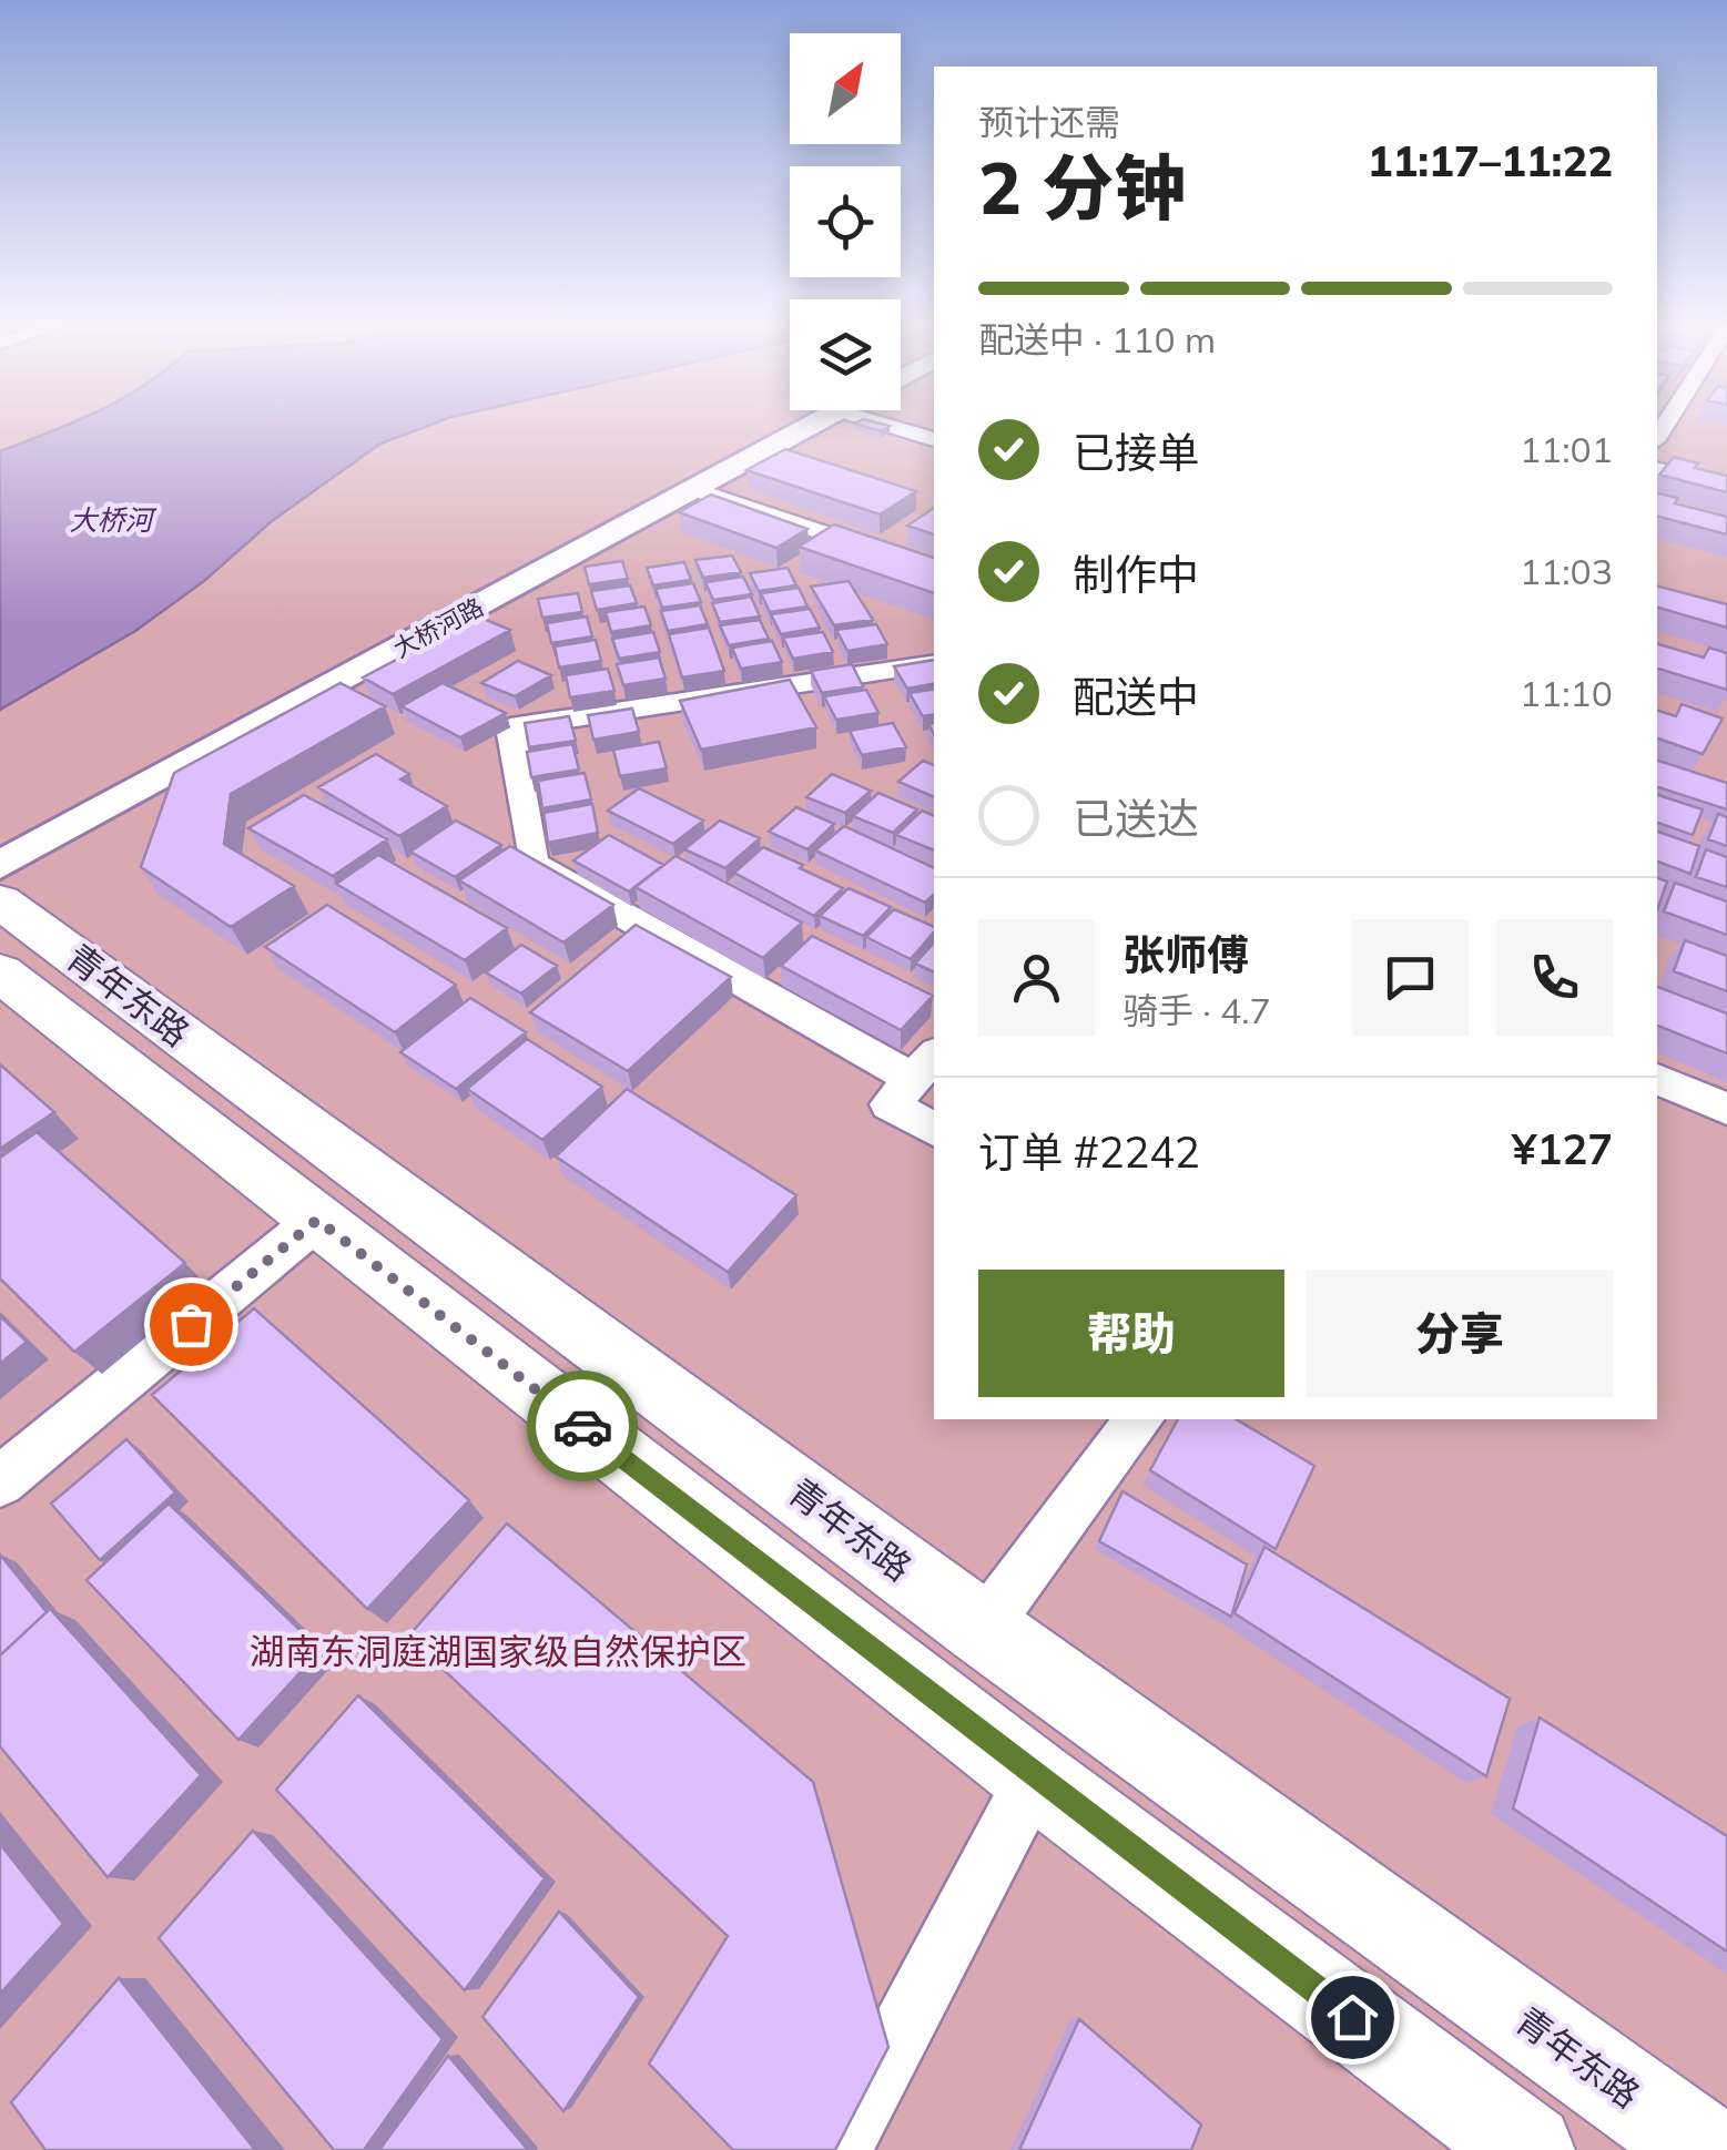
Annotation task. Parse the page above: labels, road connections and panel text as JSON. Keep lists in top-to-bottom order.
{
  "streets": {
    "main road": ["青年东路"],
    "street": ["大桥河路"]
  },
  "water": ["大桥河"],
  "parks": ["湖南东洞庭湖国家级自然保护区"],
  "north": "top right",
  "page": {
    "heading": ["2 分钟", "预计还需", "11:17–11:22"],
    "panel": [
      "张师傅",
      "骑手 · 4.7",
      "订单 #2242",
      "¥127"
    ],
    "bar": "配送中 · 110 m",
    "list": [
      ["已接单", "11:01"],
      ["制作中", "11:03"],
      ["配送中", "11:10"],
      "已送达"
    ],
    "buttons": ["帮助", "分享"]
  }
}
